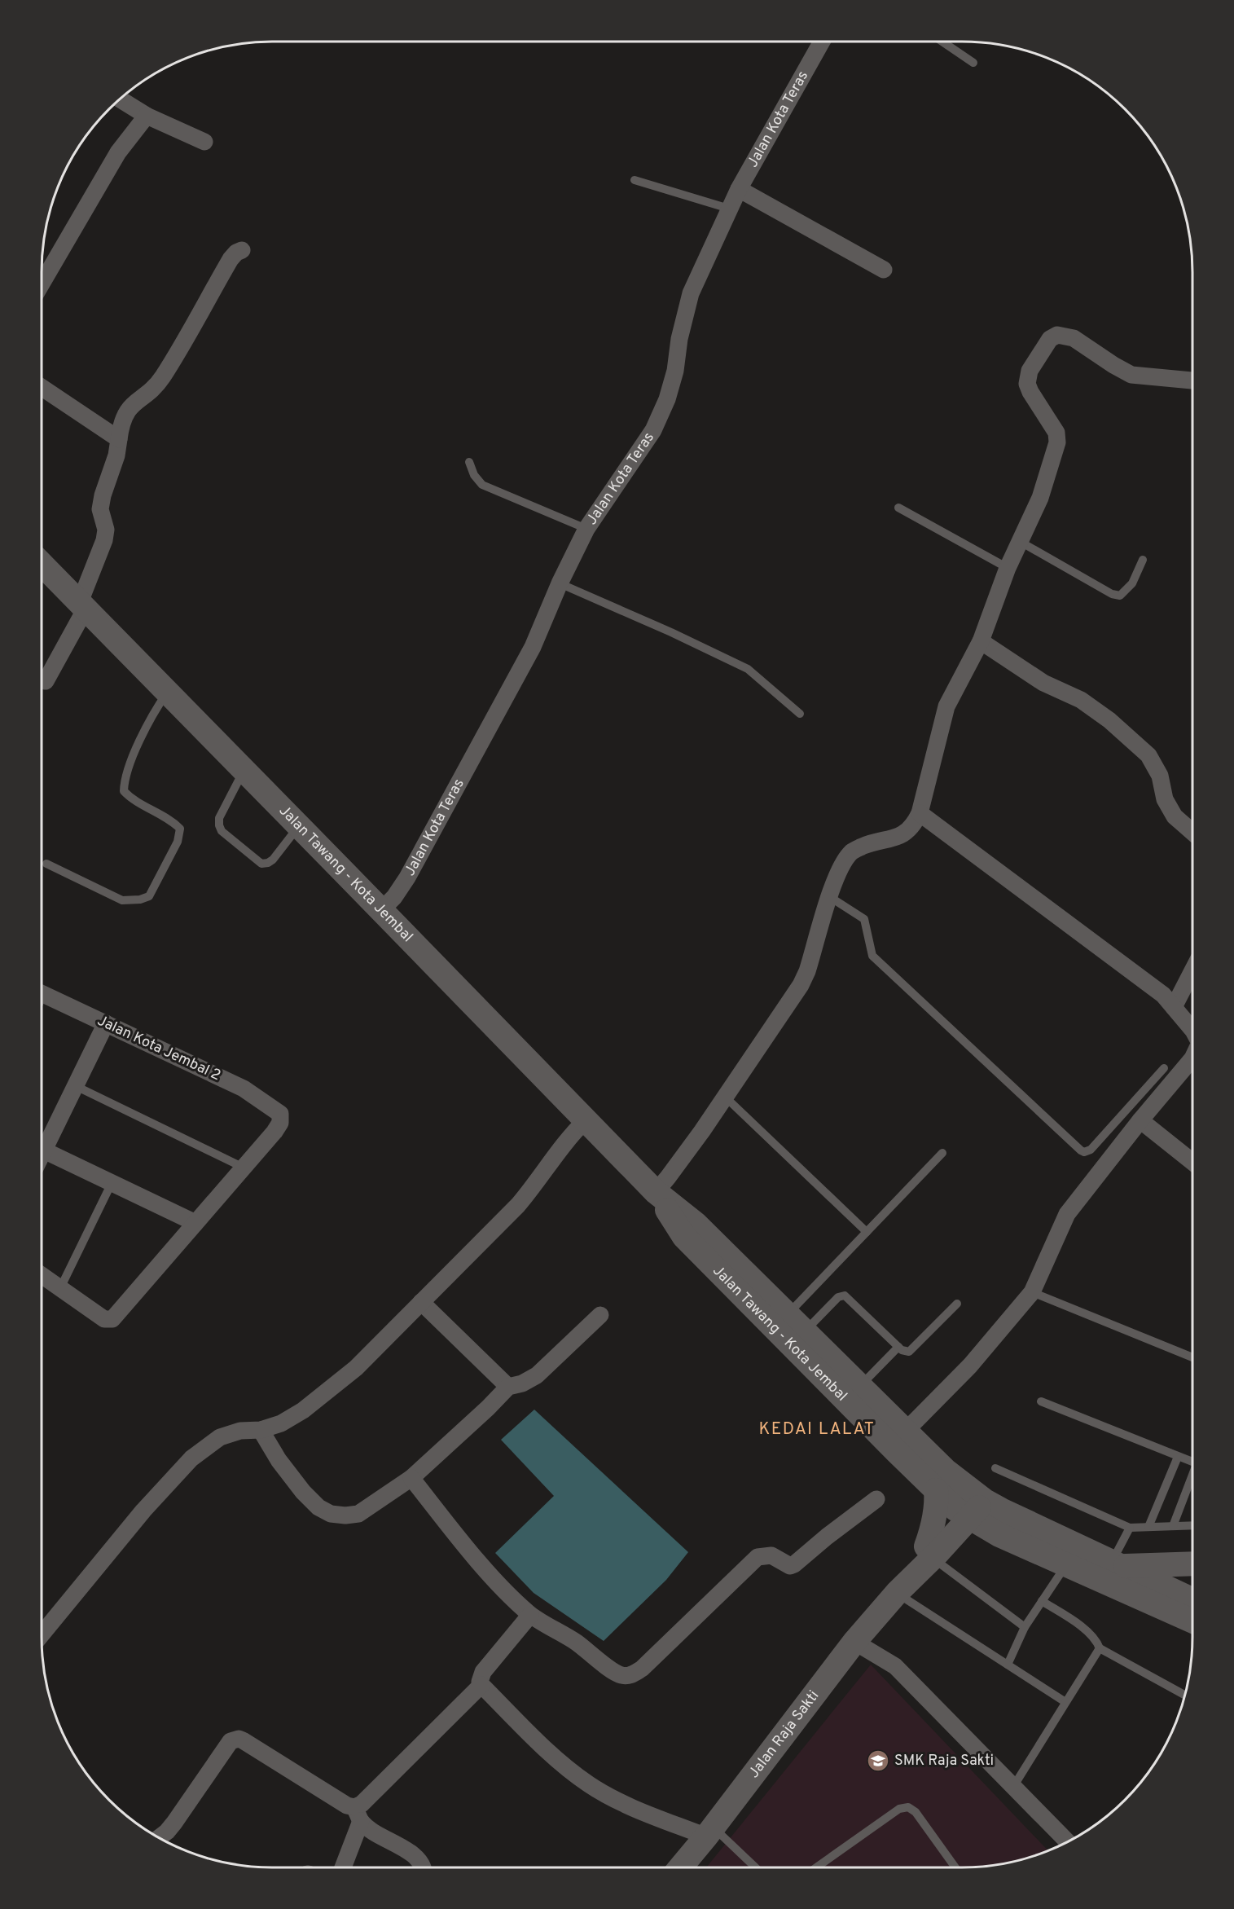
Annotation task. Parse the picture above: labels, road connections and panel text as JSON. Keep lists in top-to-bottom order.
{
  "streets": {
    "main road": ["Jalan Tawang - Kota Jembal", "Jalan Raja Sakti"],
    "street": ["Jalan Kota Teras", "Jalan Kota Jembal 2"]
  },
  "crossings": [
    ["Jalan Kota Teras", "Jalan Tawang - Kota Jembal"],
    ["Jalan Tawang - Kota Jembal", "Jalan Raja Sakti"]
  ],
  "districts": ["KEDAI LALAT"],
  "places": {
    "school or university": ["SMK Raja Sakti"]
  }
}
